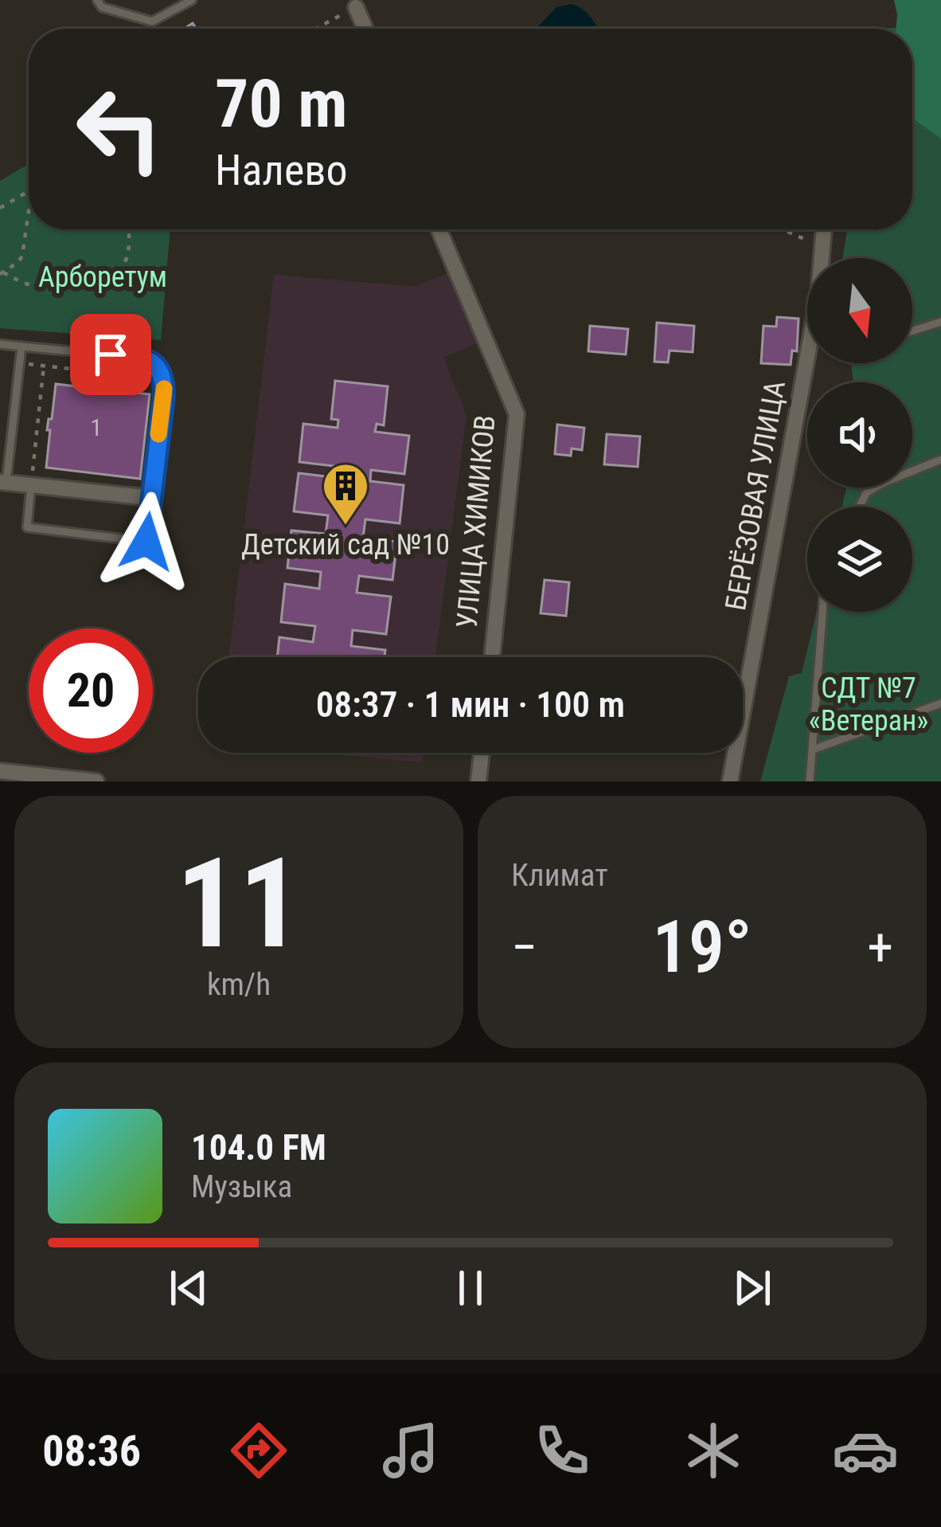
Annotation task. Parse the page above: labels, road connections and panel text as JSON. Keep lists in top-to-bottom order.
{
  "streets": {
    "street": ["БЕРЁЗОВАЯ УЛИЦА", "УЛИЦА ХИМИКОВ"]
  },
  "parks": ["Арборетум", "СДТ №7 «Ветеран»"],
  "places": {
    "building": ["Детский сад №10"]
  },
  "house_numbers": ["1"],
  "north": "bottom",
  "page": {
    "turn": ["70 m", "Налево"],
    "limit": "20",
    "trip": "08:37 · 1 мин · 100 m",
    "tile": [
      ["11", "km/h"],
      "Климат"
    ],
    "heat": ["−", "19°", "+"],
    "song": ["104.0 FM", "Музыка"],
    "tabs": "08:36"
  }
}
